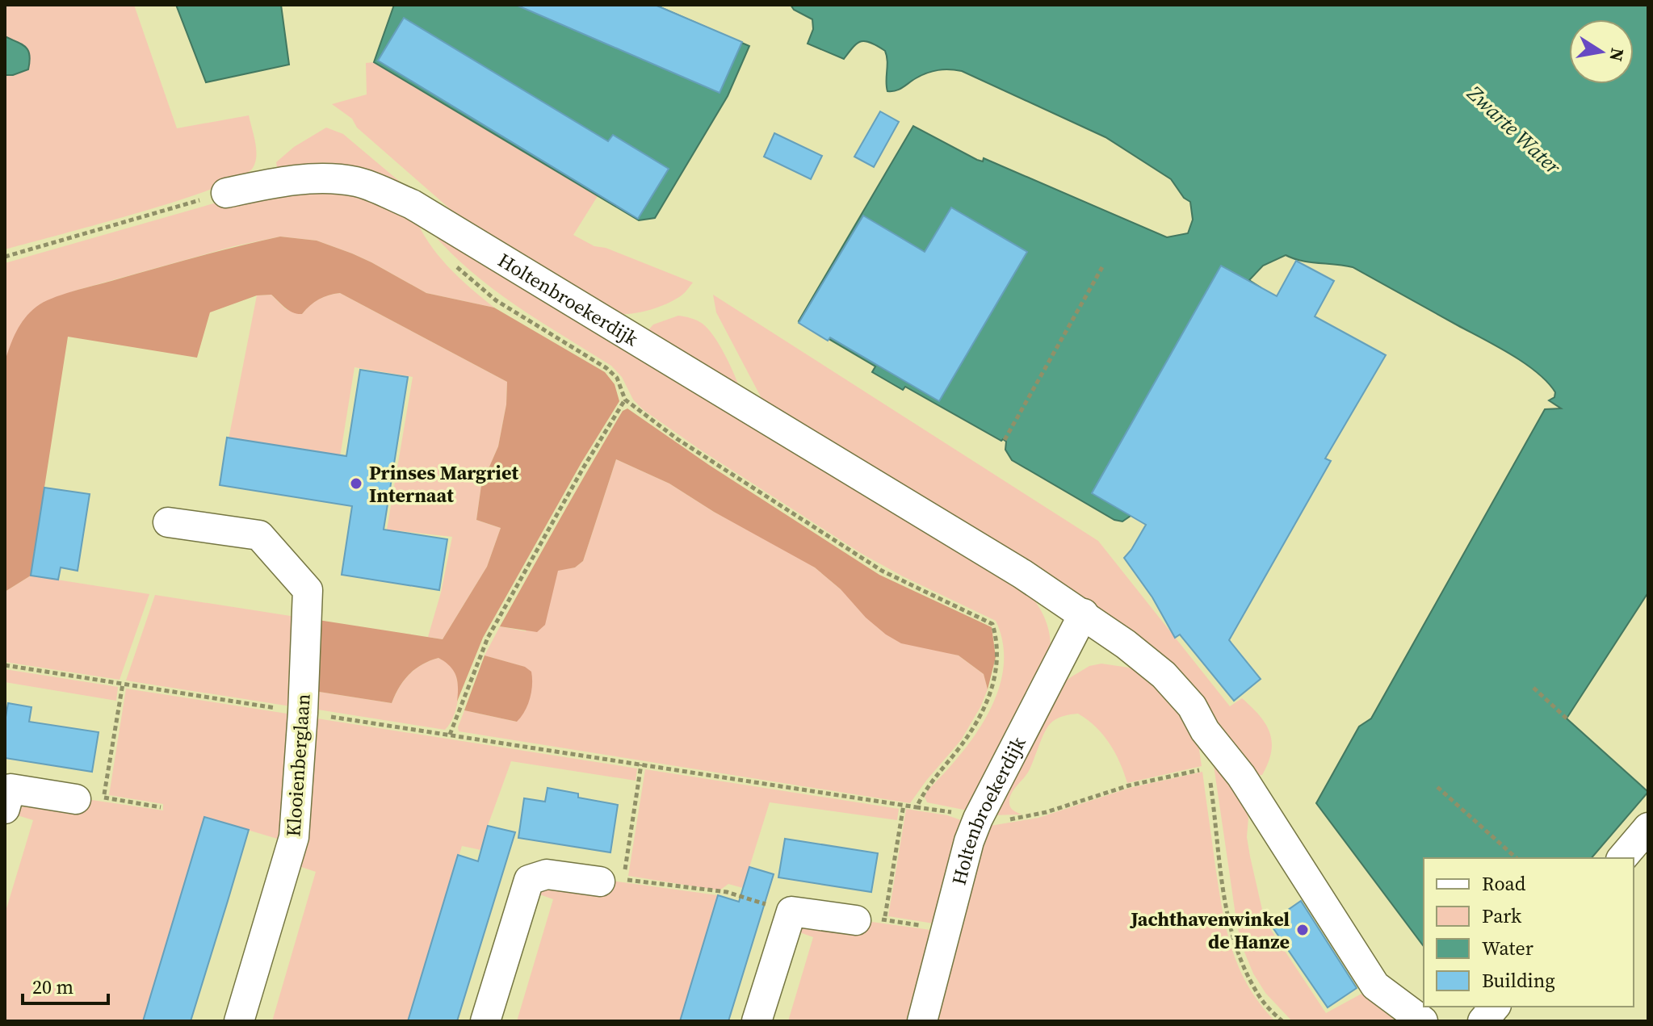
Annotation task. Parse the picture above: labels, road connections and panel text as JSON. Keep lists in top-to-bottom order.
{
  "streets": {
    "street": ["Holtenbroekerdijk", "Klooienberglaan"]
  },
  "water": ["Zwarte Water"],
  "places": ["Prinses Margriet Internaat", "Jachthavenwinkel de Hanze"],
  "legend": [
    "Road",
    "Park",
    "Water",
    "Building"
  ],
  "scale_bar": "20 m",
  "north": "right"
}
